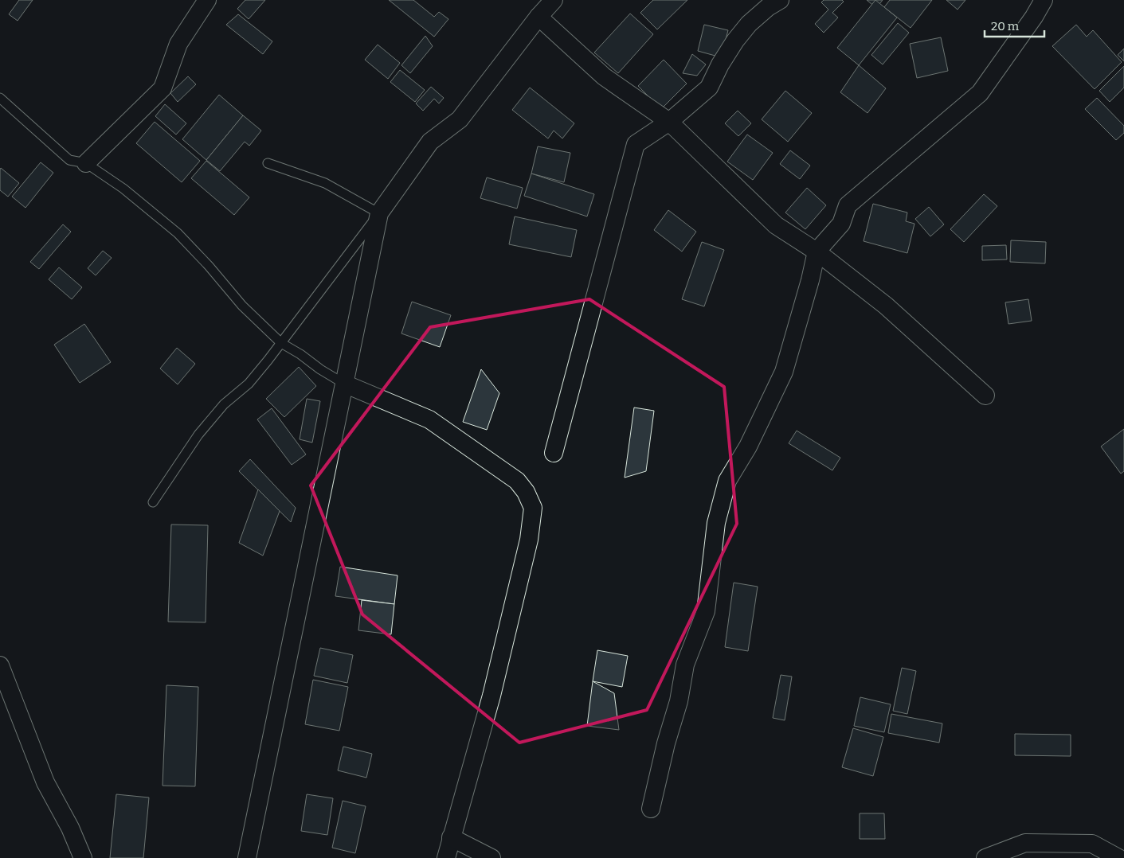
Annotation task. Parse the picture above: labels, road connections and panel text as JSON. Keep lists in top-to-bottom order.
{
  "scale_bar": "20 m"
}
